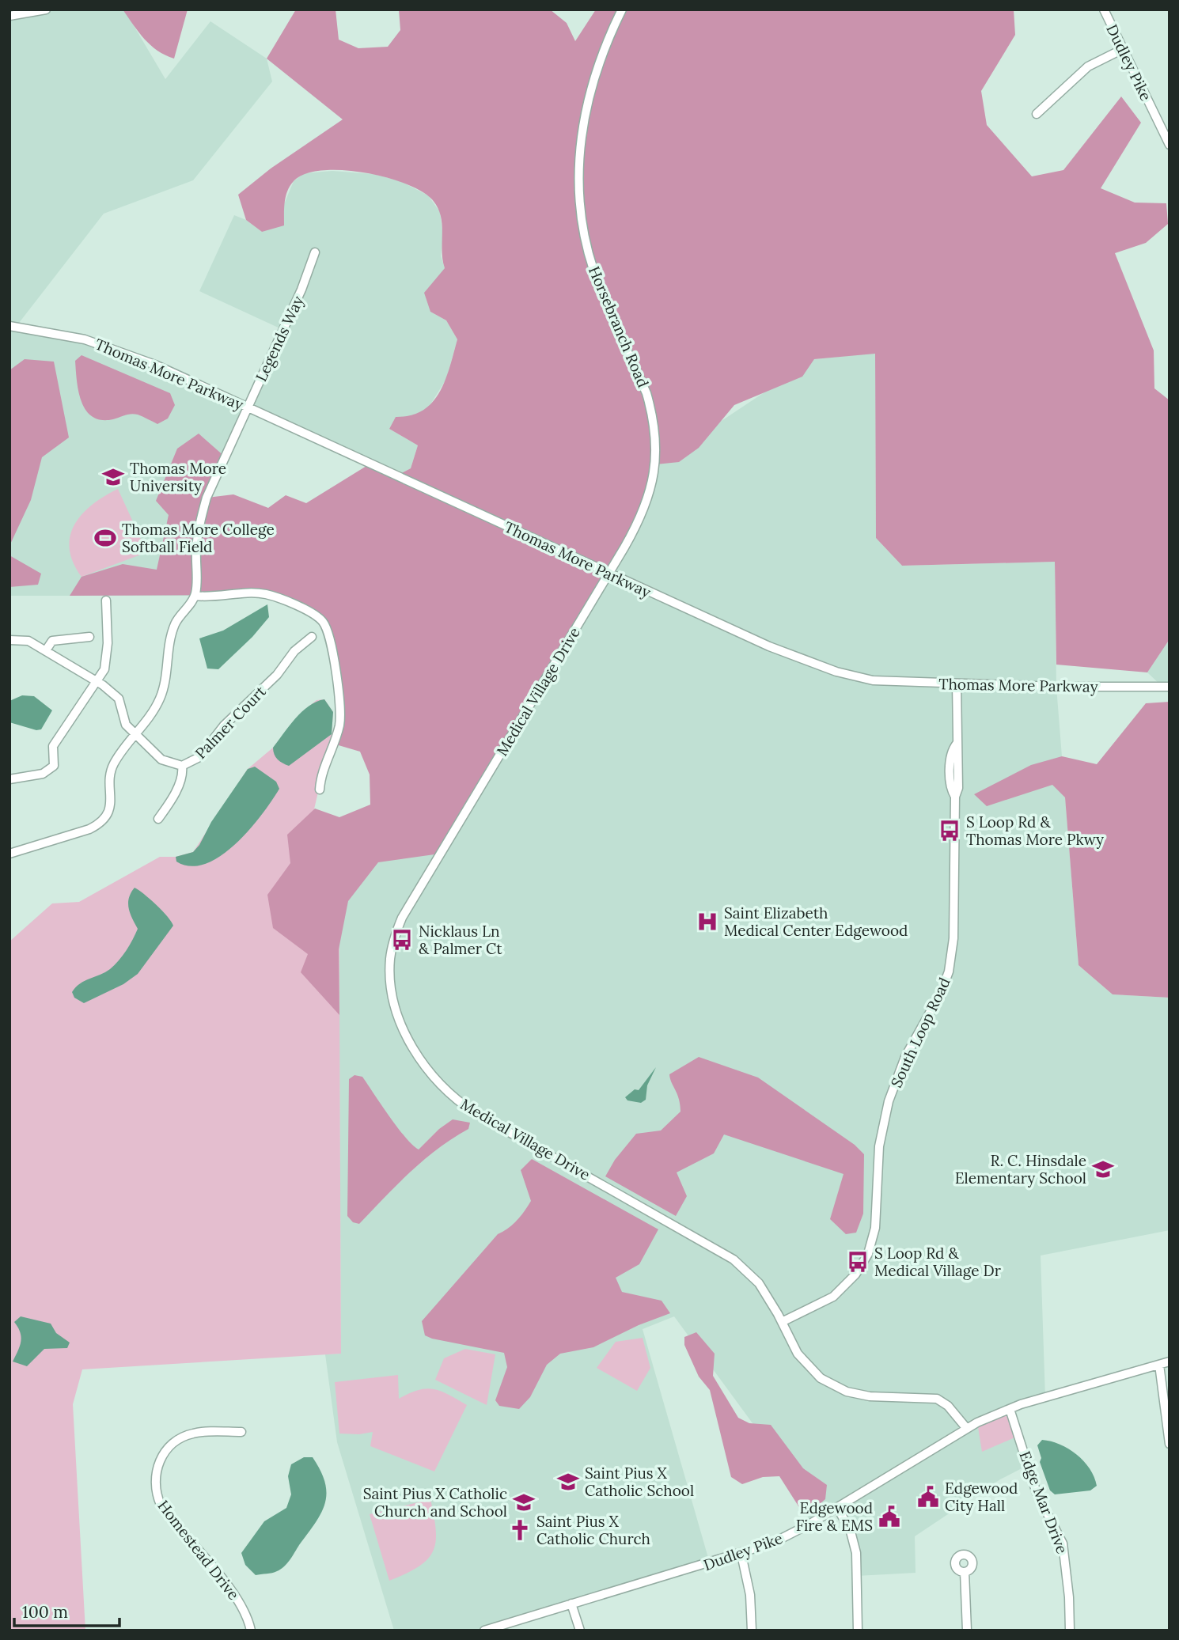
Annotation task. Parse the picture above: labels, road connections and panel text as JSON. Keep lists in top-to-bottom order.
{
  "streets": {
    "street": [
      "Dudley Pike",
      "Horsebranch Road",
      "Legends Way",
      "Thomas More Parkway",
      "Medical Village Drive",
      "Palmer Court",
      "South Loop Road",
      "Edge Mar Drive",
      "Homestead Drive"
    ]
  },
  "crossings": [
    ["Dudley Pike", "Medical Village Drive"],
    ["Dudley Pike", "Edge Mar Drive"],
    ["Horsebranch Road", "Thomas More Parkway"],
    ["Horsebranch Road", "Medical Village Drive"],
    ["Legends Way", "Thomas More Parkway"],
    ["Thomas More Parkway", "Medical Village Drive"],
    ["Thomas More Parkway", "South Loop Road"],
    ["Medical Village Drive", "South Loop Road"]
  ],
  "places": {
    "school or university": [
      "Thomas More University",
      "R. C. Hinsdale Elementary School",
      "Saint Pius X Catholic School",
      "Saint Pius X Catholic Church and School"
    ],
    "sports": ["Thomas More College Softball Field"],
    "bus stop": ["S Loop Rd & Thomas More Pkwy", "Nicklaus Ln & Palmer Ct", "S Loop Rd & Medical Village Dr"],
    "hospital": ["Saint Elizabeth Medical Center Edgewood"],
    "public building": ["Edgewood City Hall", "Edgewood Fire & EMS"],
    "church": ["Saint Pius X Catholic Church"]
  },
  "scale_bar": "100 m"
}
